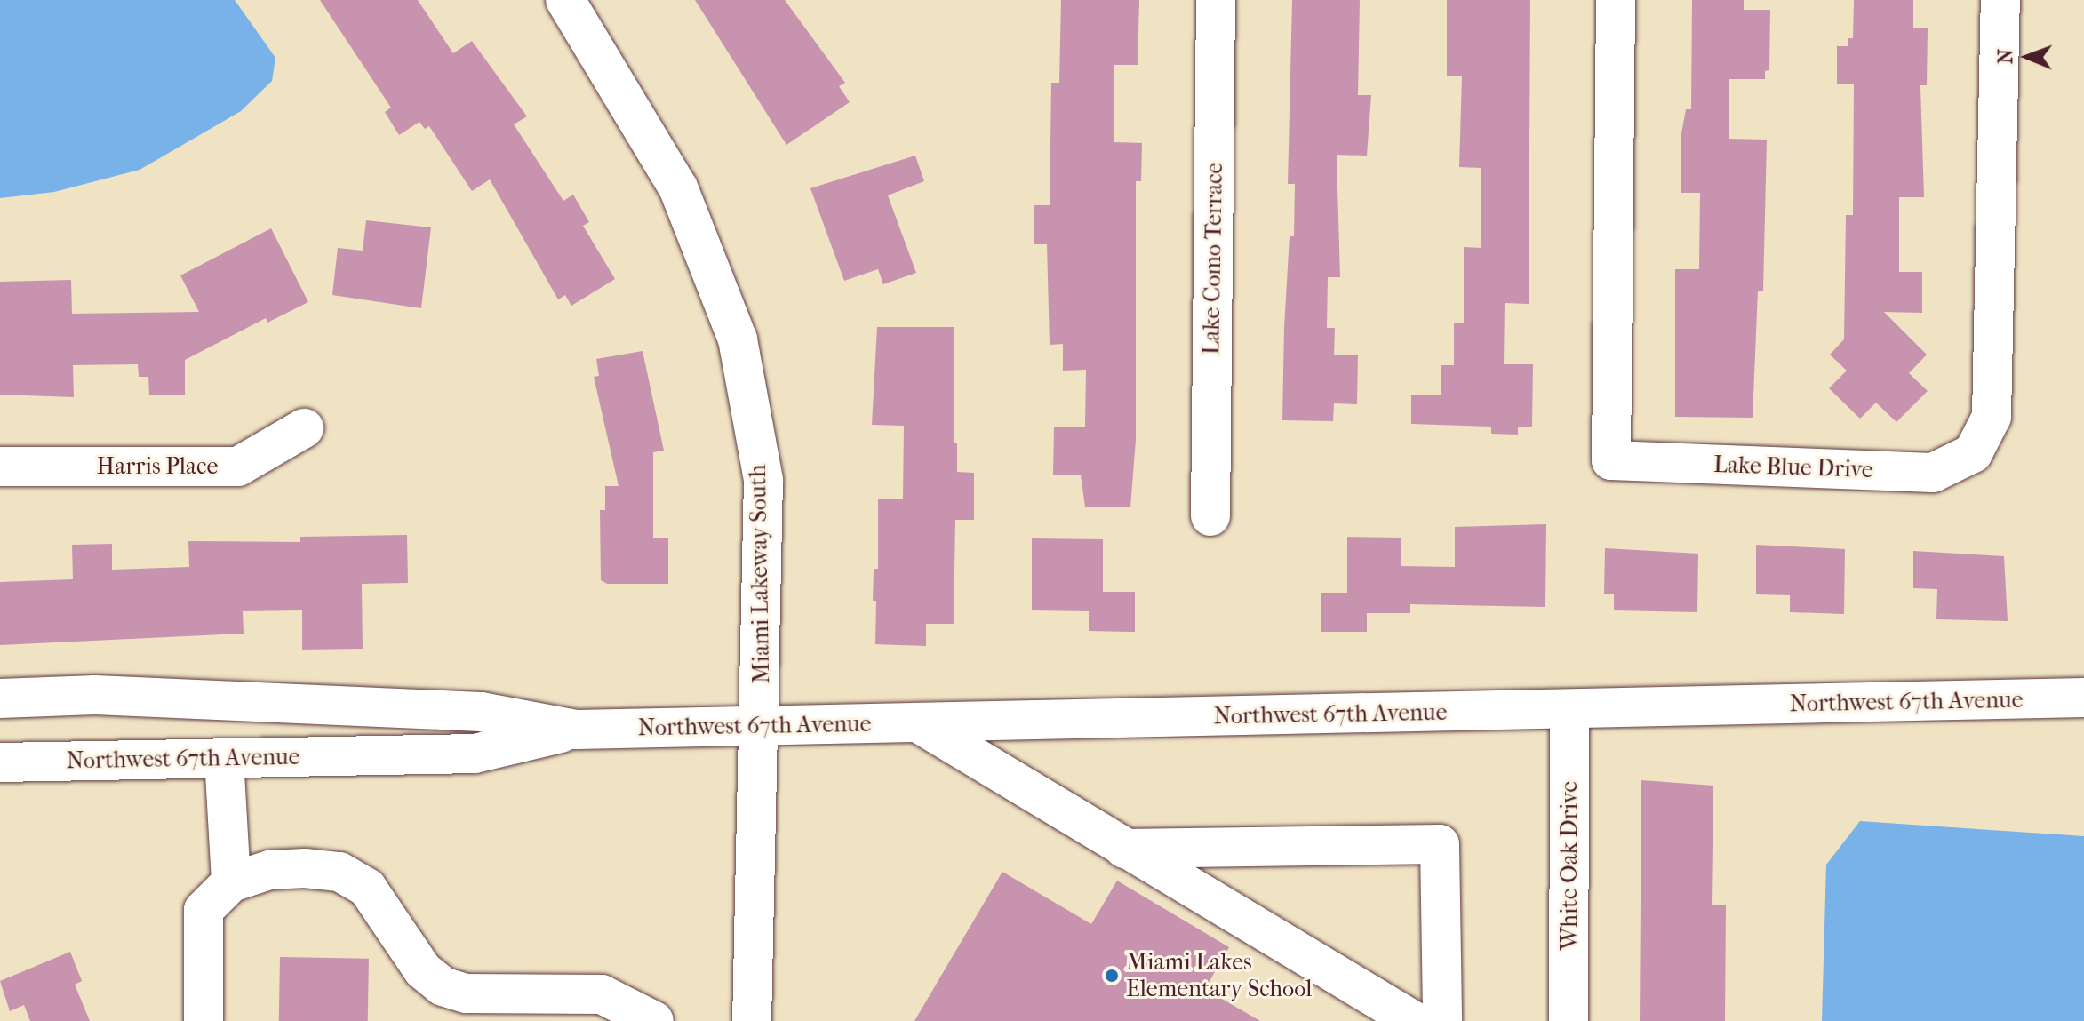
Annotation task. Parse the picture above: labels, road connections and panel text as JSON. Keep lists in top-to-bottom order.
{
  "streets": {
    "street": [
      "Lake Como Terrace",
      "Harris Place",
      "Lake Blue Drive",
      "Miami Lakeway South",
      "Northwest 67th Avenue",
      "White Oak Drive"
    ]
  },
  "crossings": [
    ["Miami Lakeway South", "Northwest 67th Avenue"],
    ["Northwest 67th Avenue", "White Oak Drive"]
  ],
  "places": ["Miami Lakes Elementary School"],
  "north": "left"
}
